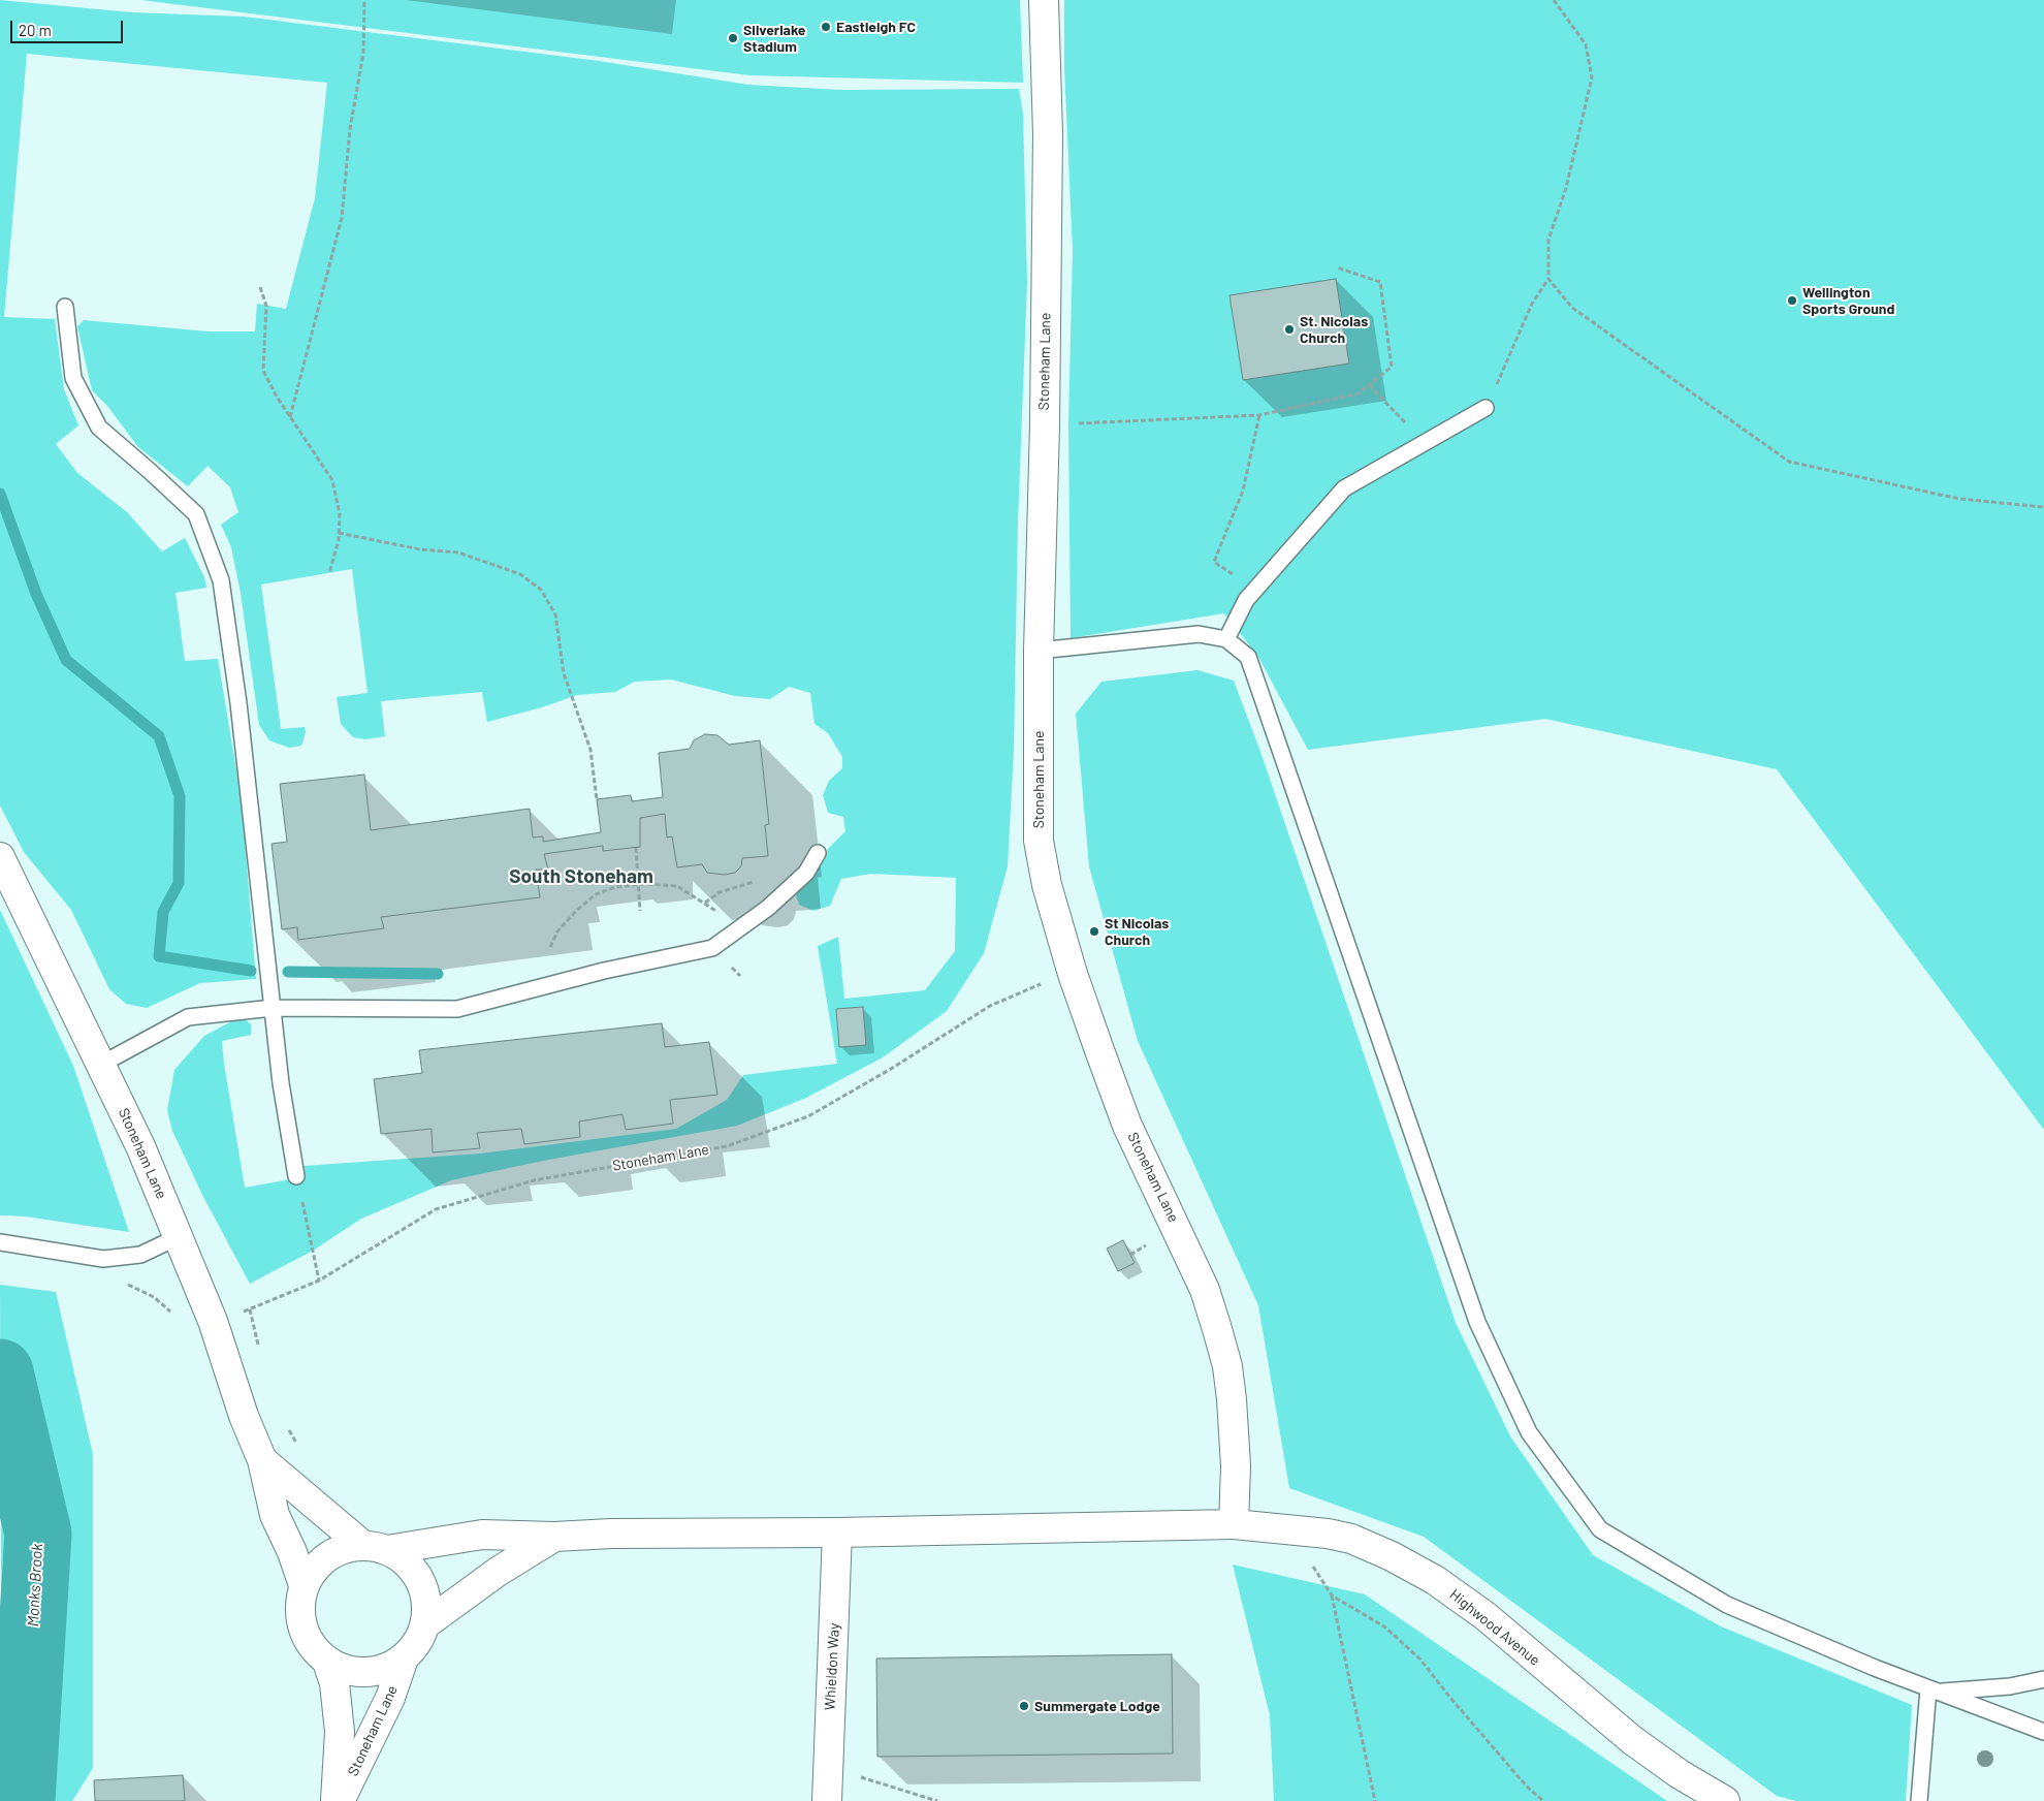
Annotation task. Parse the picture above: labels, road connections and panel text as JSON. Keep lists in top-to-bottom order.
{
  "streets": {
    "street": ["Stoneham Lane", "Highwood Avenue", "Whieldon Way"]
  },
  "crossings": [
    ["Stoneham Lane", "Highwood Avenue"],
    ["Highwood Avenue", "Whieldon Way"]
  ],
  "districts": ["South Stoneham"],
  "water": ["Monks Brook"],
  "places": [
    "Eastleigh FC",
    "Silverlake Stadium",
    "Wellington Sports Ground",
    "St. Nicolas Church",
    "St Nicolas Church",
    "Summergate Lodge"
  ],
  "scale_bar": "20 m"
}
